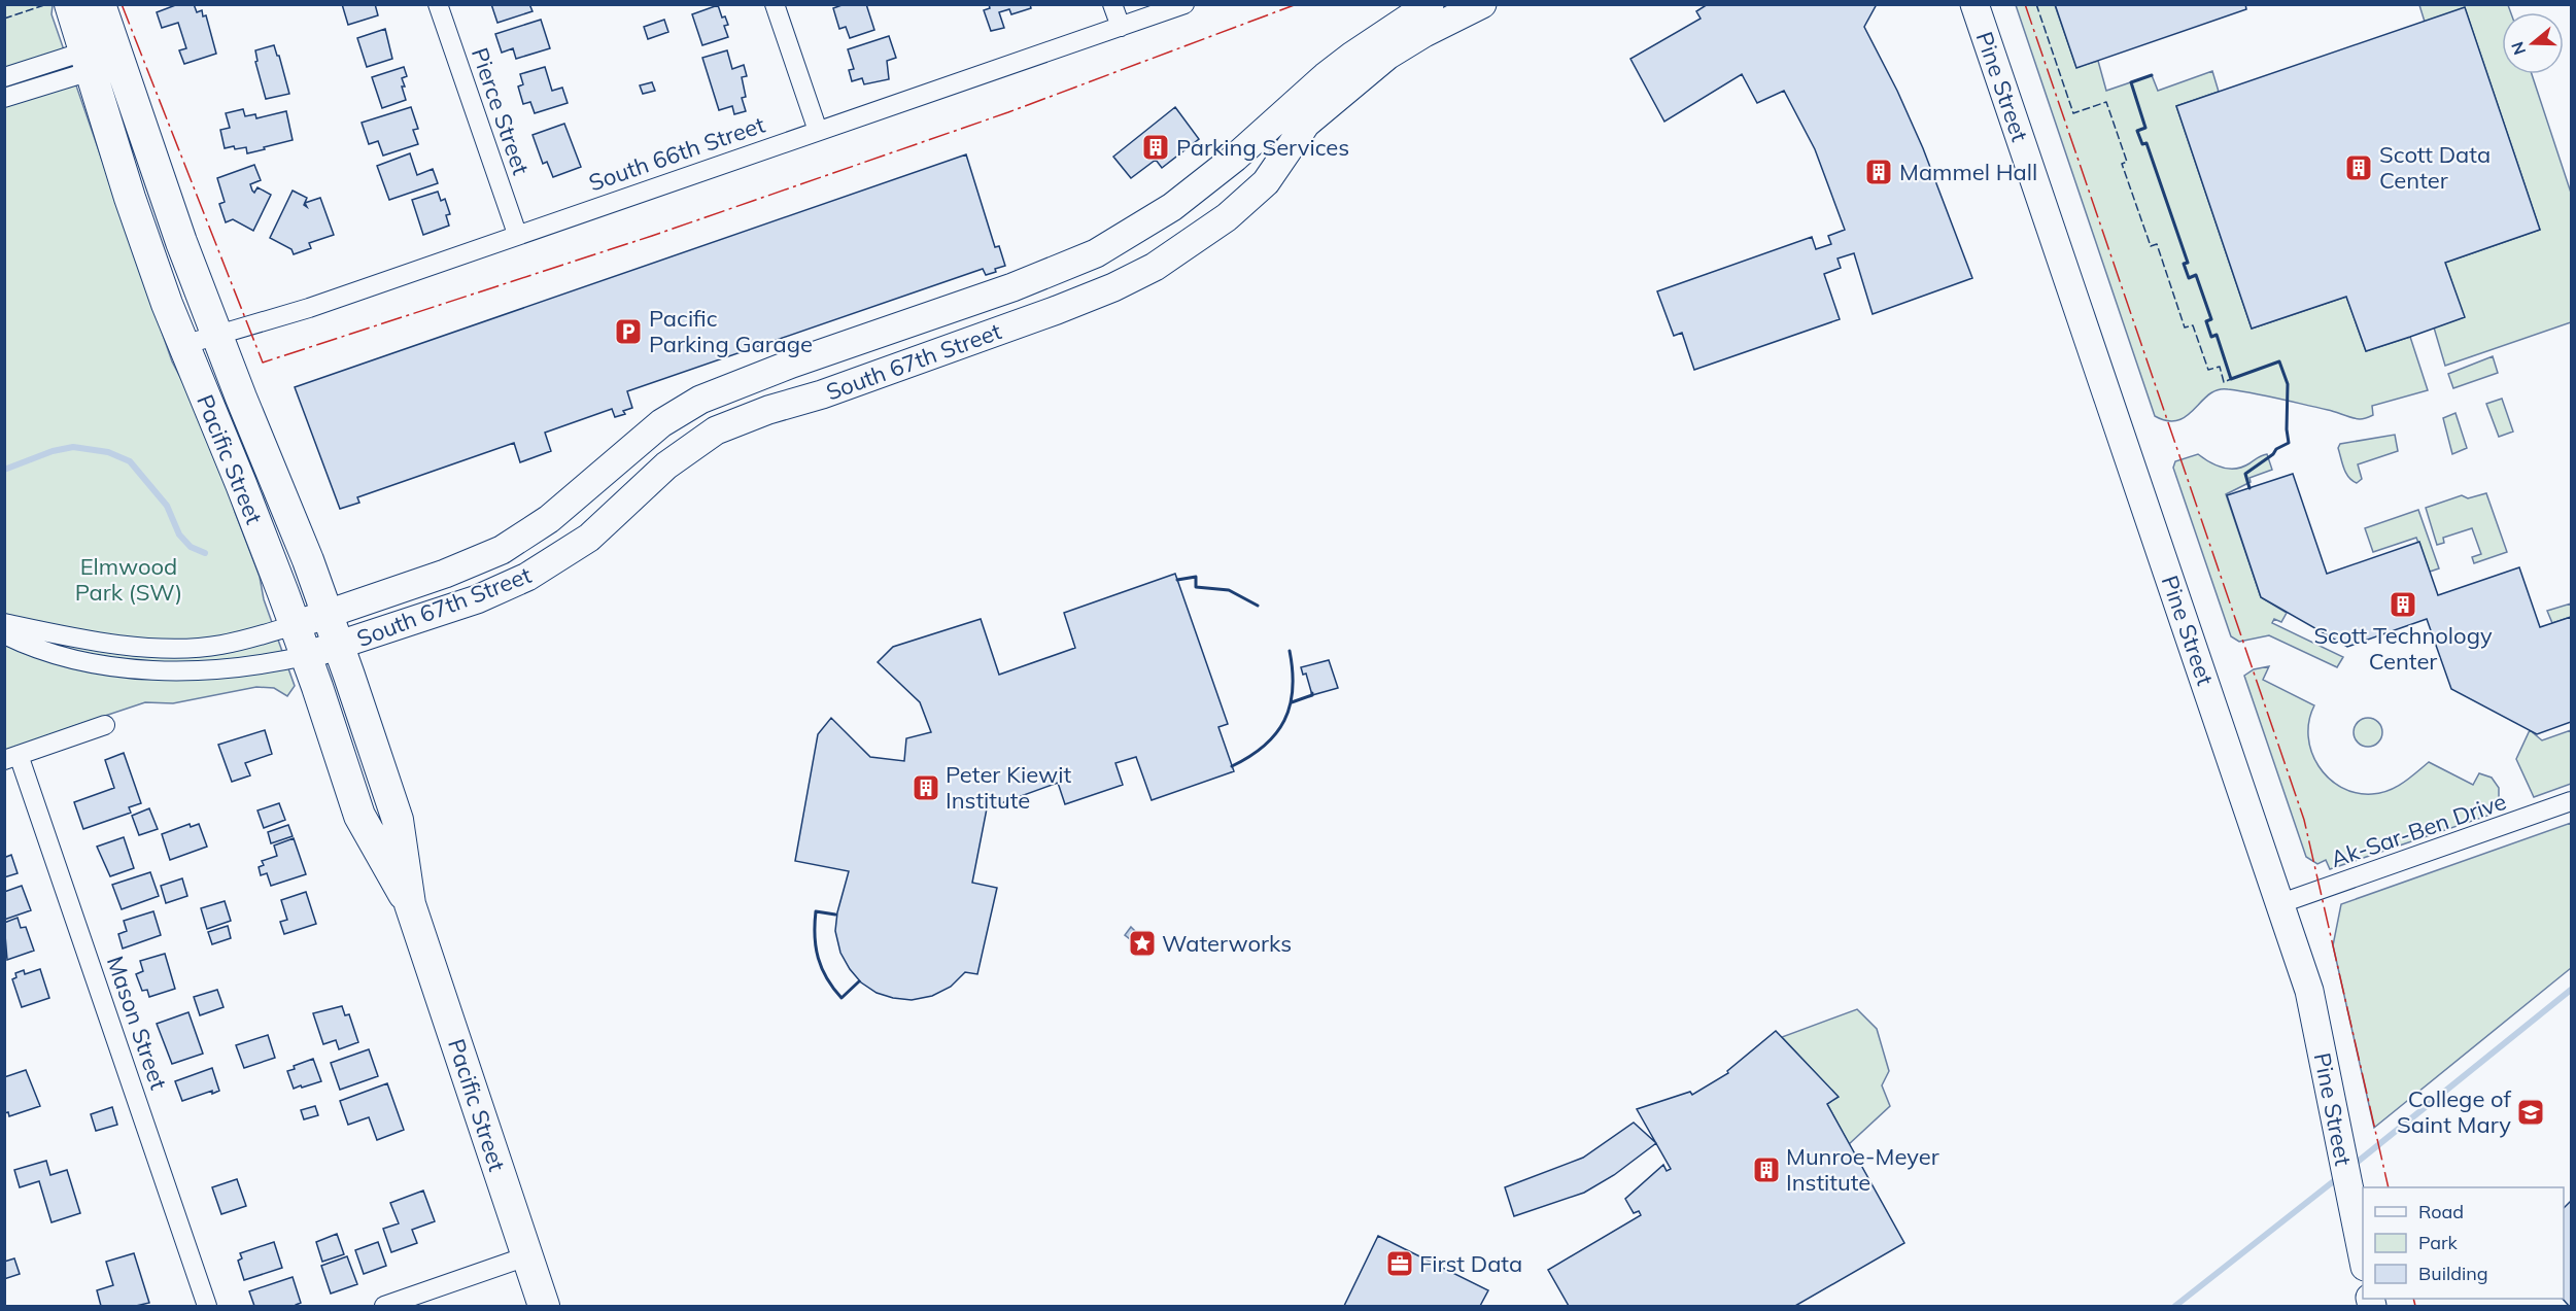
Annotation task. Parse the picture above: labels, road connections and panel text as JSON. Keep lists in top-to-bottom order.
{
  "streets": {
    "main road": ["Pine Street", "South 67th Street", "Pacific Street"],
    "street": [
      "Pierce Street",
      "South 66th Street",
      "Ak-Sar-Ben Drive",
      "Mason Street"
    ]
  },
  "crossings": [
    ["Pine Street", "Ak-Sar-Ben Drive"],
    ["Pierce Street", "South 66th Street"],
    ["South 66th Street", "Pacific Street"],
    ["South 67th Street", "Pacific Street"]
  ],
  "parks": ["Elmwood Park (SW)"],
  "places": {
    "building": [
      "Parking Services",
      "Scott Data Center",
      "Mammel Hall",
      "Scott Technology Center",
      "Peter Kiewit Institute",
      "Munroe-Meyer Institute"
    ],
    "parking": ["Pacific Parking Garage"],
    "place": ["Waterworks"],
    "school or university": ["College of Saint Mary"],
    "office": ["First Data"]
  },
  "legend": ["Road", "Park", "Building"],
  "north": "left"
}
